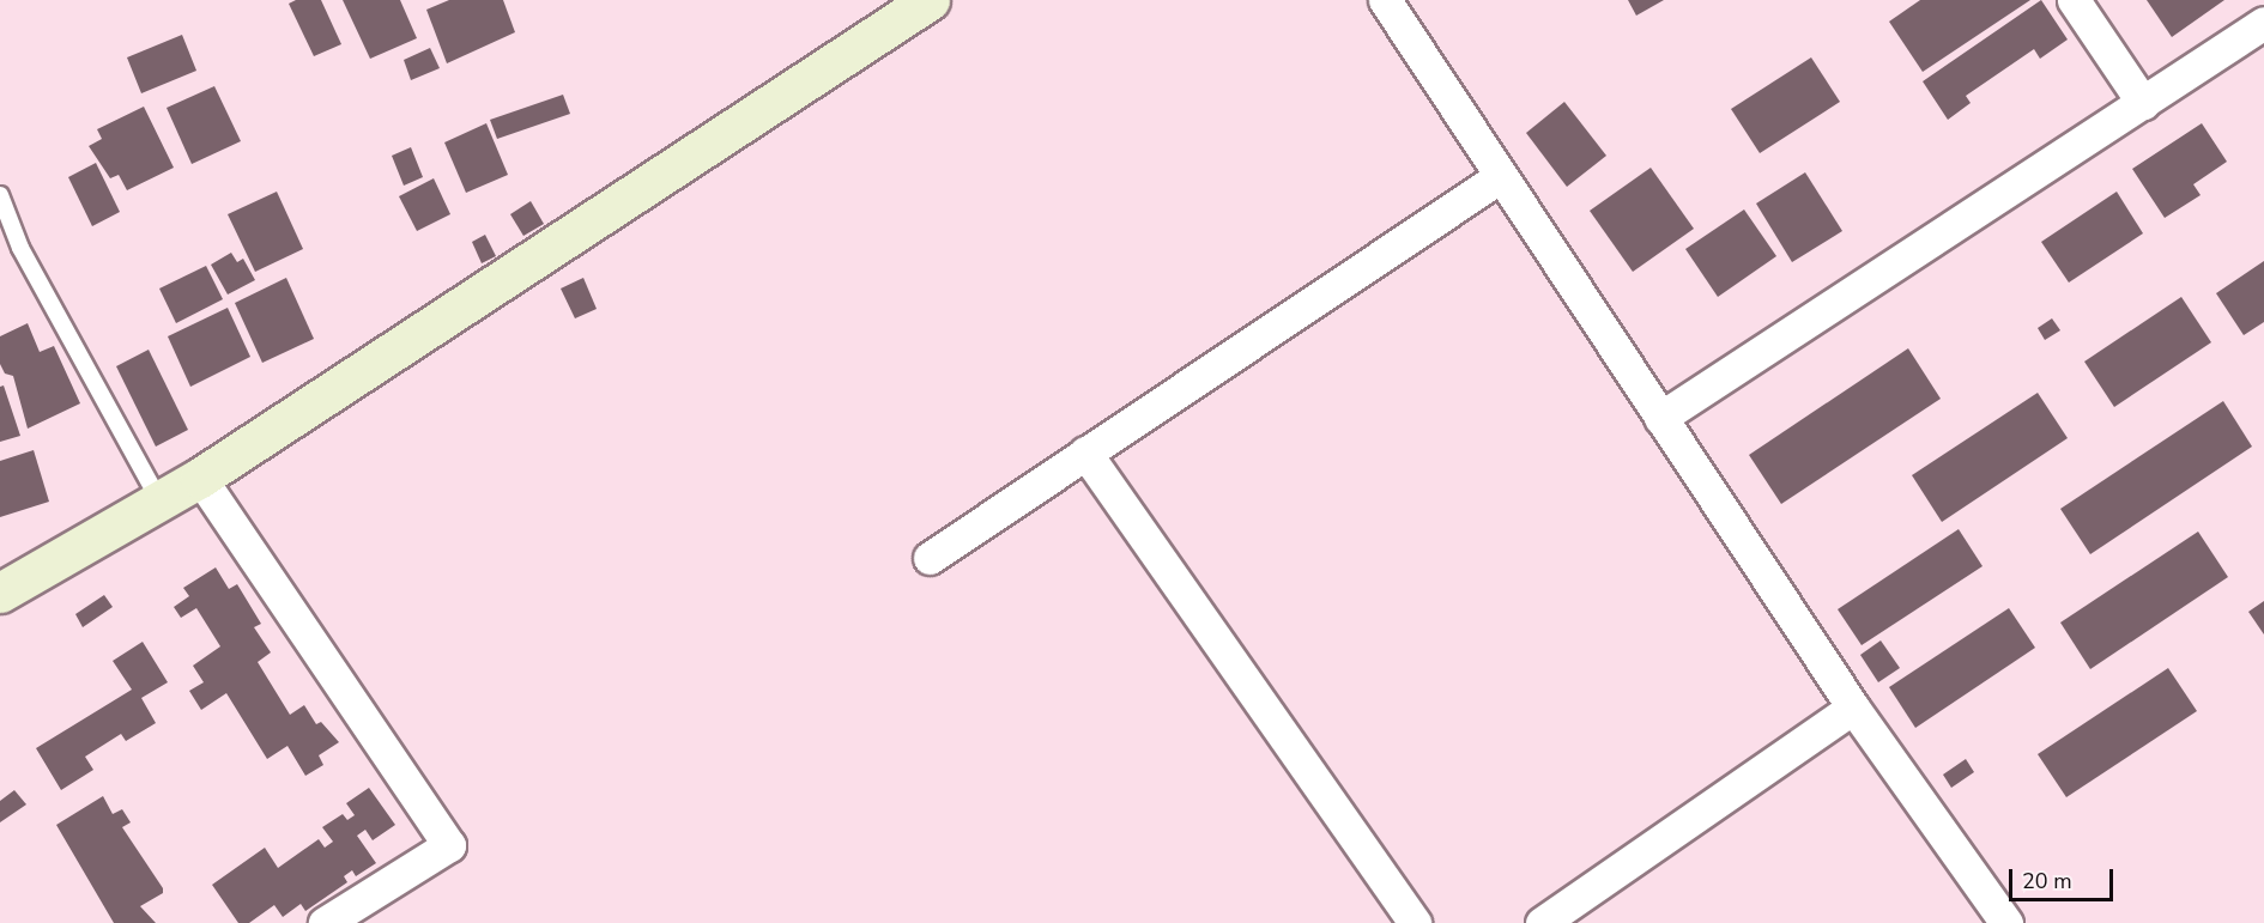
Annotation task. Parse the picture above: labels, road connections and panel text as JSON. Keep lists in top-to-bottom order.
{
  "scale_bar": "20 m"
}
